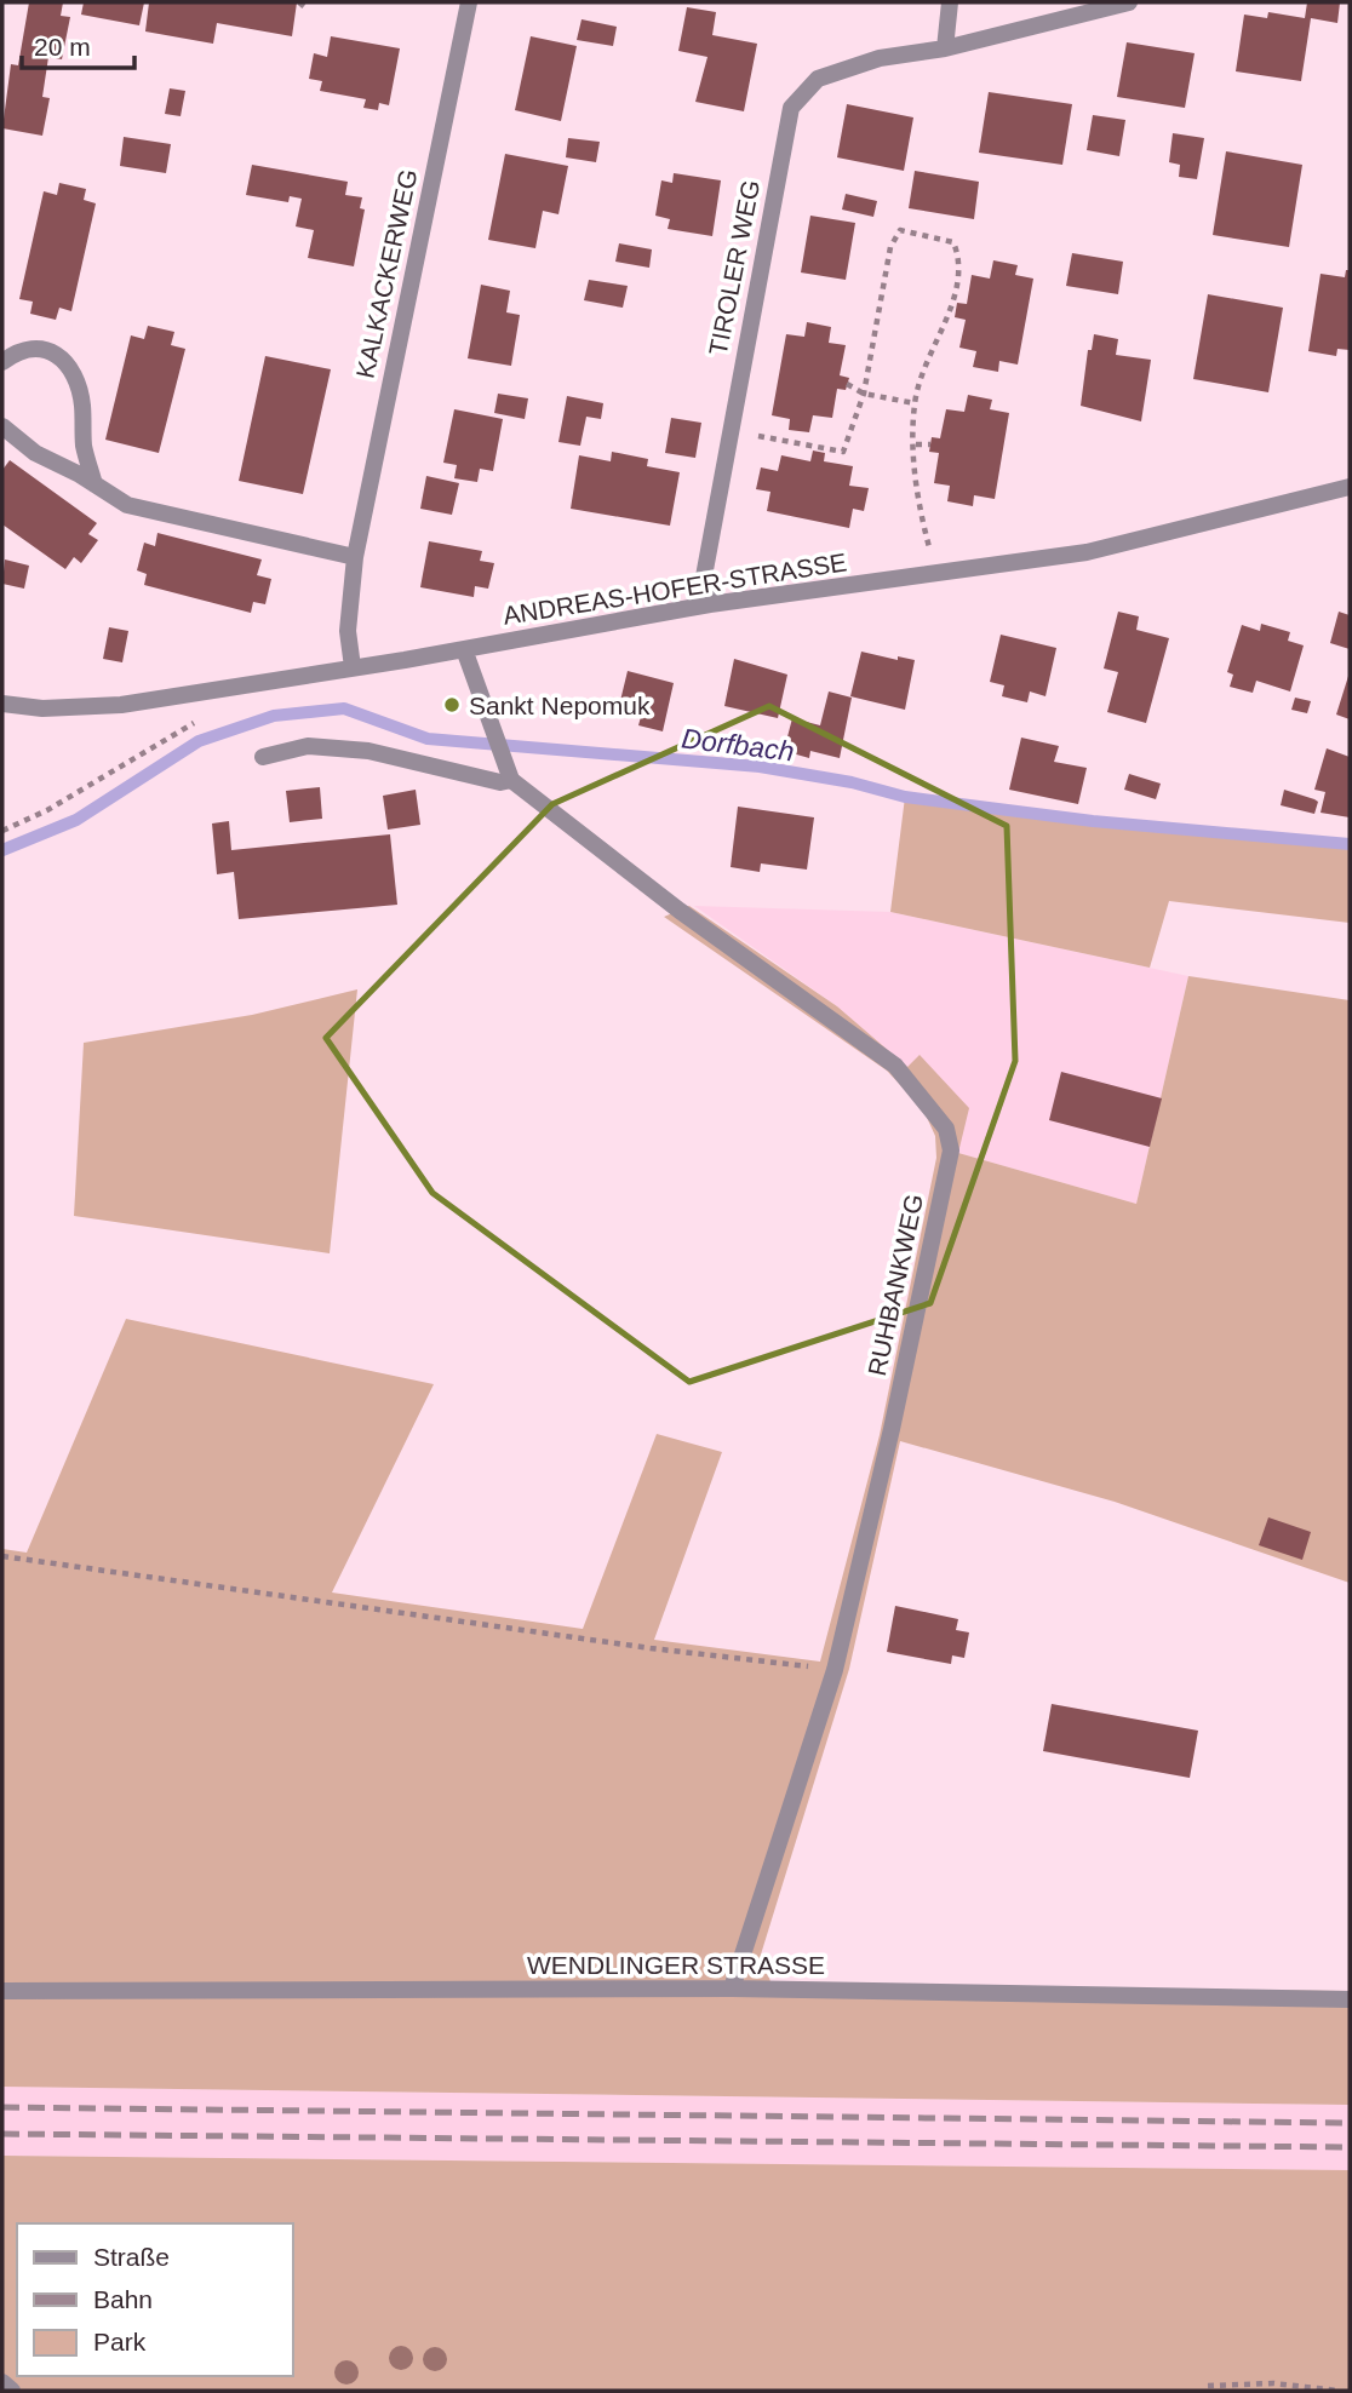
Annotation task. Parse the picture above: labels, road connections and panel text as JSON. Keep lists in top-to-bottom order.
{
  "streets": {
    "street": [
      "TIROLER WEG",
      "KALKACKERWEG",
      "ANDREAS-HOFER-STRASSE",
      "RUHBANKWEG",
      "WENDLINGER STRASSE"
    ]
  },
  "crossings": [
    ["TIROLER WEG", "ANDREAS-HOFER-STRASSE"],
    ["KALKACKERWEG", "ANDREAS-HOFER-STRASSE"],
    ["RUHBANKWEG", "WENDLINGER STRASSE"]
  ],
  "water": ["Dorfbach"],
  "places": ["Sankt Nepomuk"],
  "legend": ["Straße", "Bahn", "Park"],
  "scale_bar": "20 m"
}
